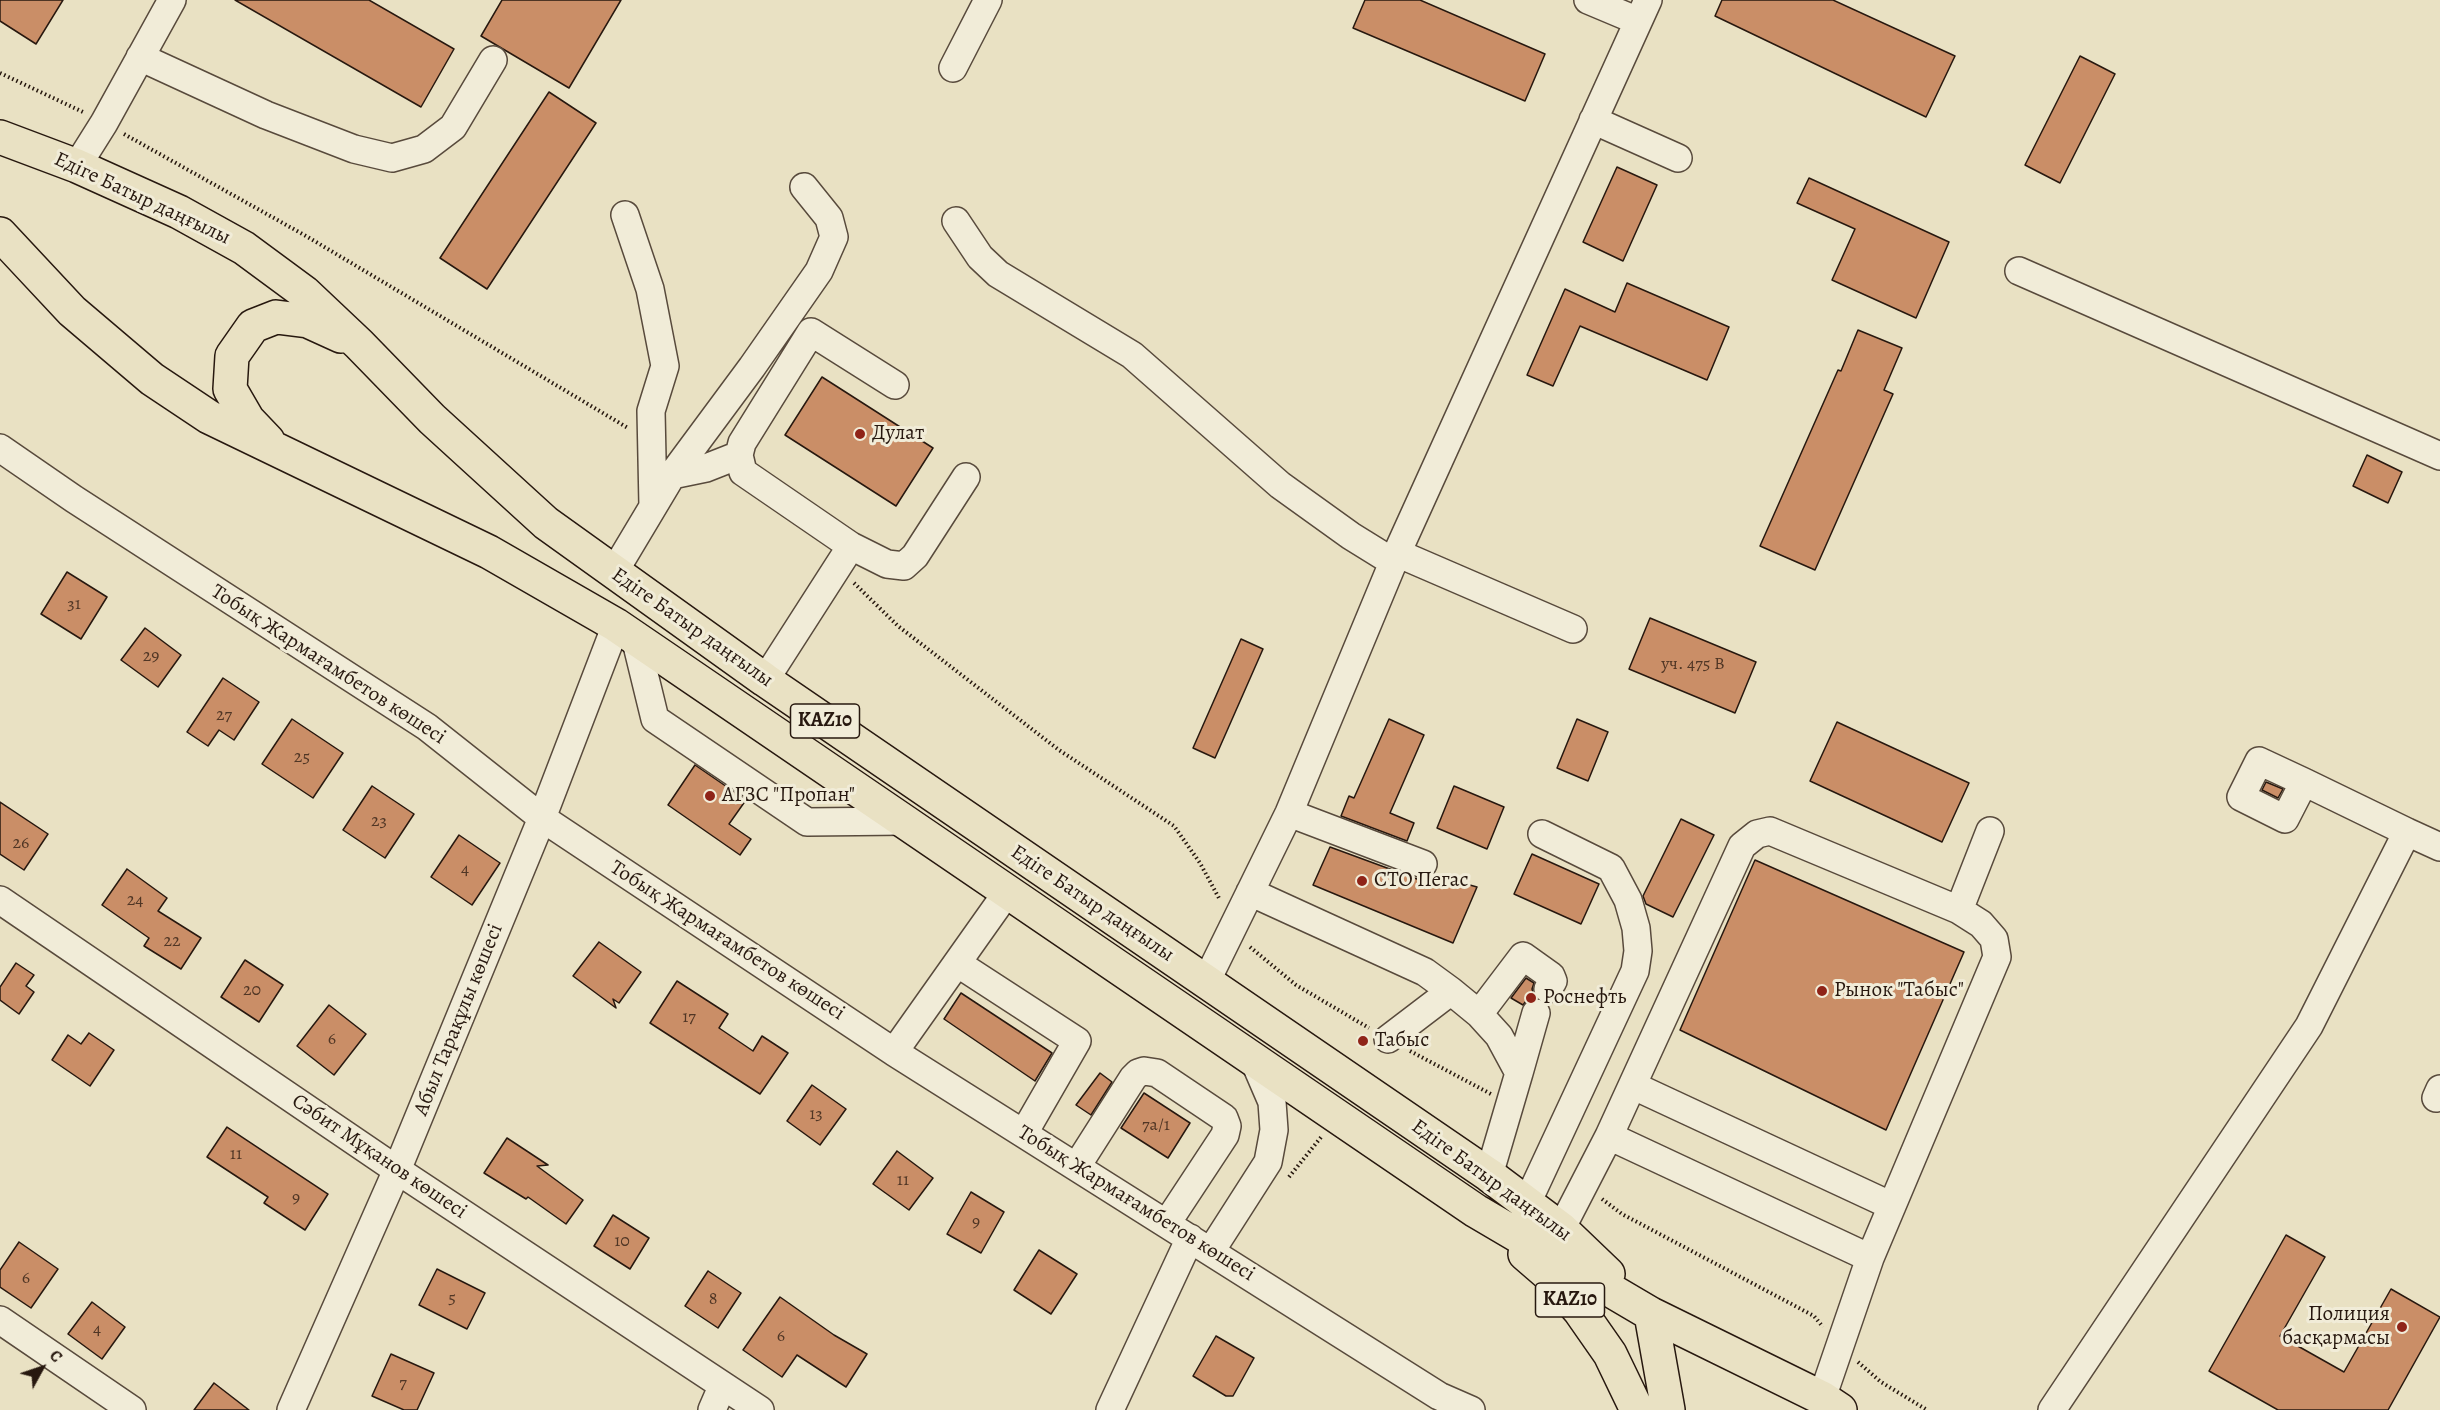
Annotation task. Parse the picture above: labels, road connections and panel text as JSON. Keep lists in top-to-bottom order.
{
  "streets": {
    "main road": ["Едіге Батыр даңғылы", "KAZ10"],
    "street": ["Тобық Жармағамбетов көшесі", "Абыл Тарақұлы көшесі", "Сәбит Мұқанов көшесі"]
  },
  "crossings": [
    ["Едіге Батыр даңғылы", "KAZ10"],
    ["Едіге Батыр даңғылы", "Абыл Тарақұлы көшесі"],
    ["Тобық Жармағамбетов көшесі", "Абыл Тарақұлы көшесі"],
    ["Абыл Тарақұлы көшесі", "Сәбит Мұқанов көшесі"]
  ],
  "places": [
    "Дулат",
    "АГЗС \"Пропан\"",
    "СТО Пегас",
    "Рынок \"Табыс\"",
    "Роснефть",
    "Табыс",
    "Полиция басқармасы"
  ],
  "house_numbers": [
    "31",
    "29",
    "уч. 475 В",
    "27",
    "25",
    "23",
    "26",
    "4",
    "24",
    "22",
    "20",
    "17",
    "6",
    "13",
    "7а/1",
    "11",
    "11",
    "9",
    "9",
    "10",
    "6",
    "5",
    "8",
    "4",
    "6",
    "7"
  ],
  "north": "top right"
}
